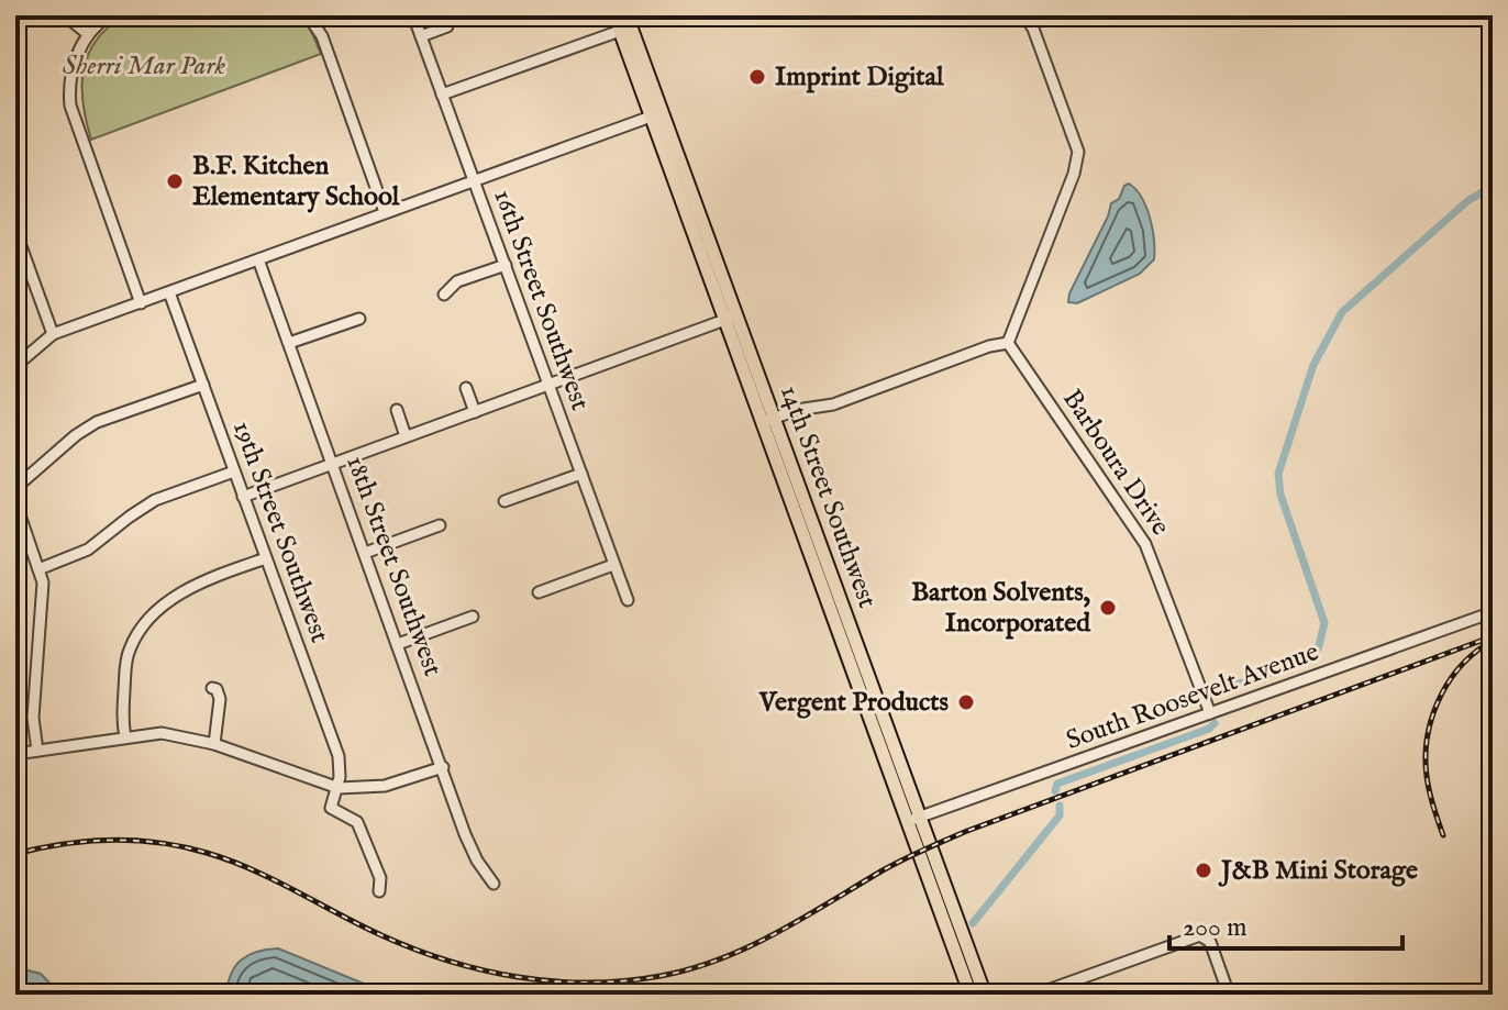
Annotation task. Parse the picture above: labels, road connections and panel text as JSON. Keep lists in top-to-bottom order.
{
  "streets": {
    "main road": ["14th Street Southwest"],
    "street": [
      "16th Street Southwest",
      "Barboura Drive",
      "19th Street Southwest",
      "18th Street Southwest",
      "South Roosevelt Avenue"
    ]
  },
  "crossings": [
    ["Barboura Drive", "South Roosevelt Avenue"],
    ["14th Street Southwest", "South Roosevelt Avenue"]
  ],
  "parks": ["Sherri Mar Park"],
  "places": [
    "Imprint Digital",
    "B.F. Kitchen Elementary School",
    "Barton Solvents, Incorporated",
    "Vergent Products",
    "J&B Mini Storage"
  ],
  "scale_bar": "200 m"
}
